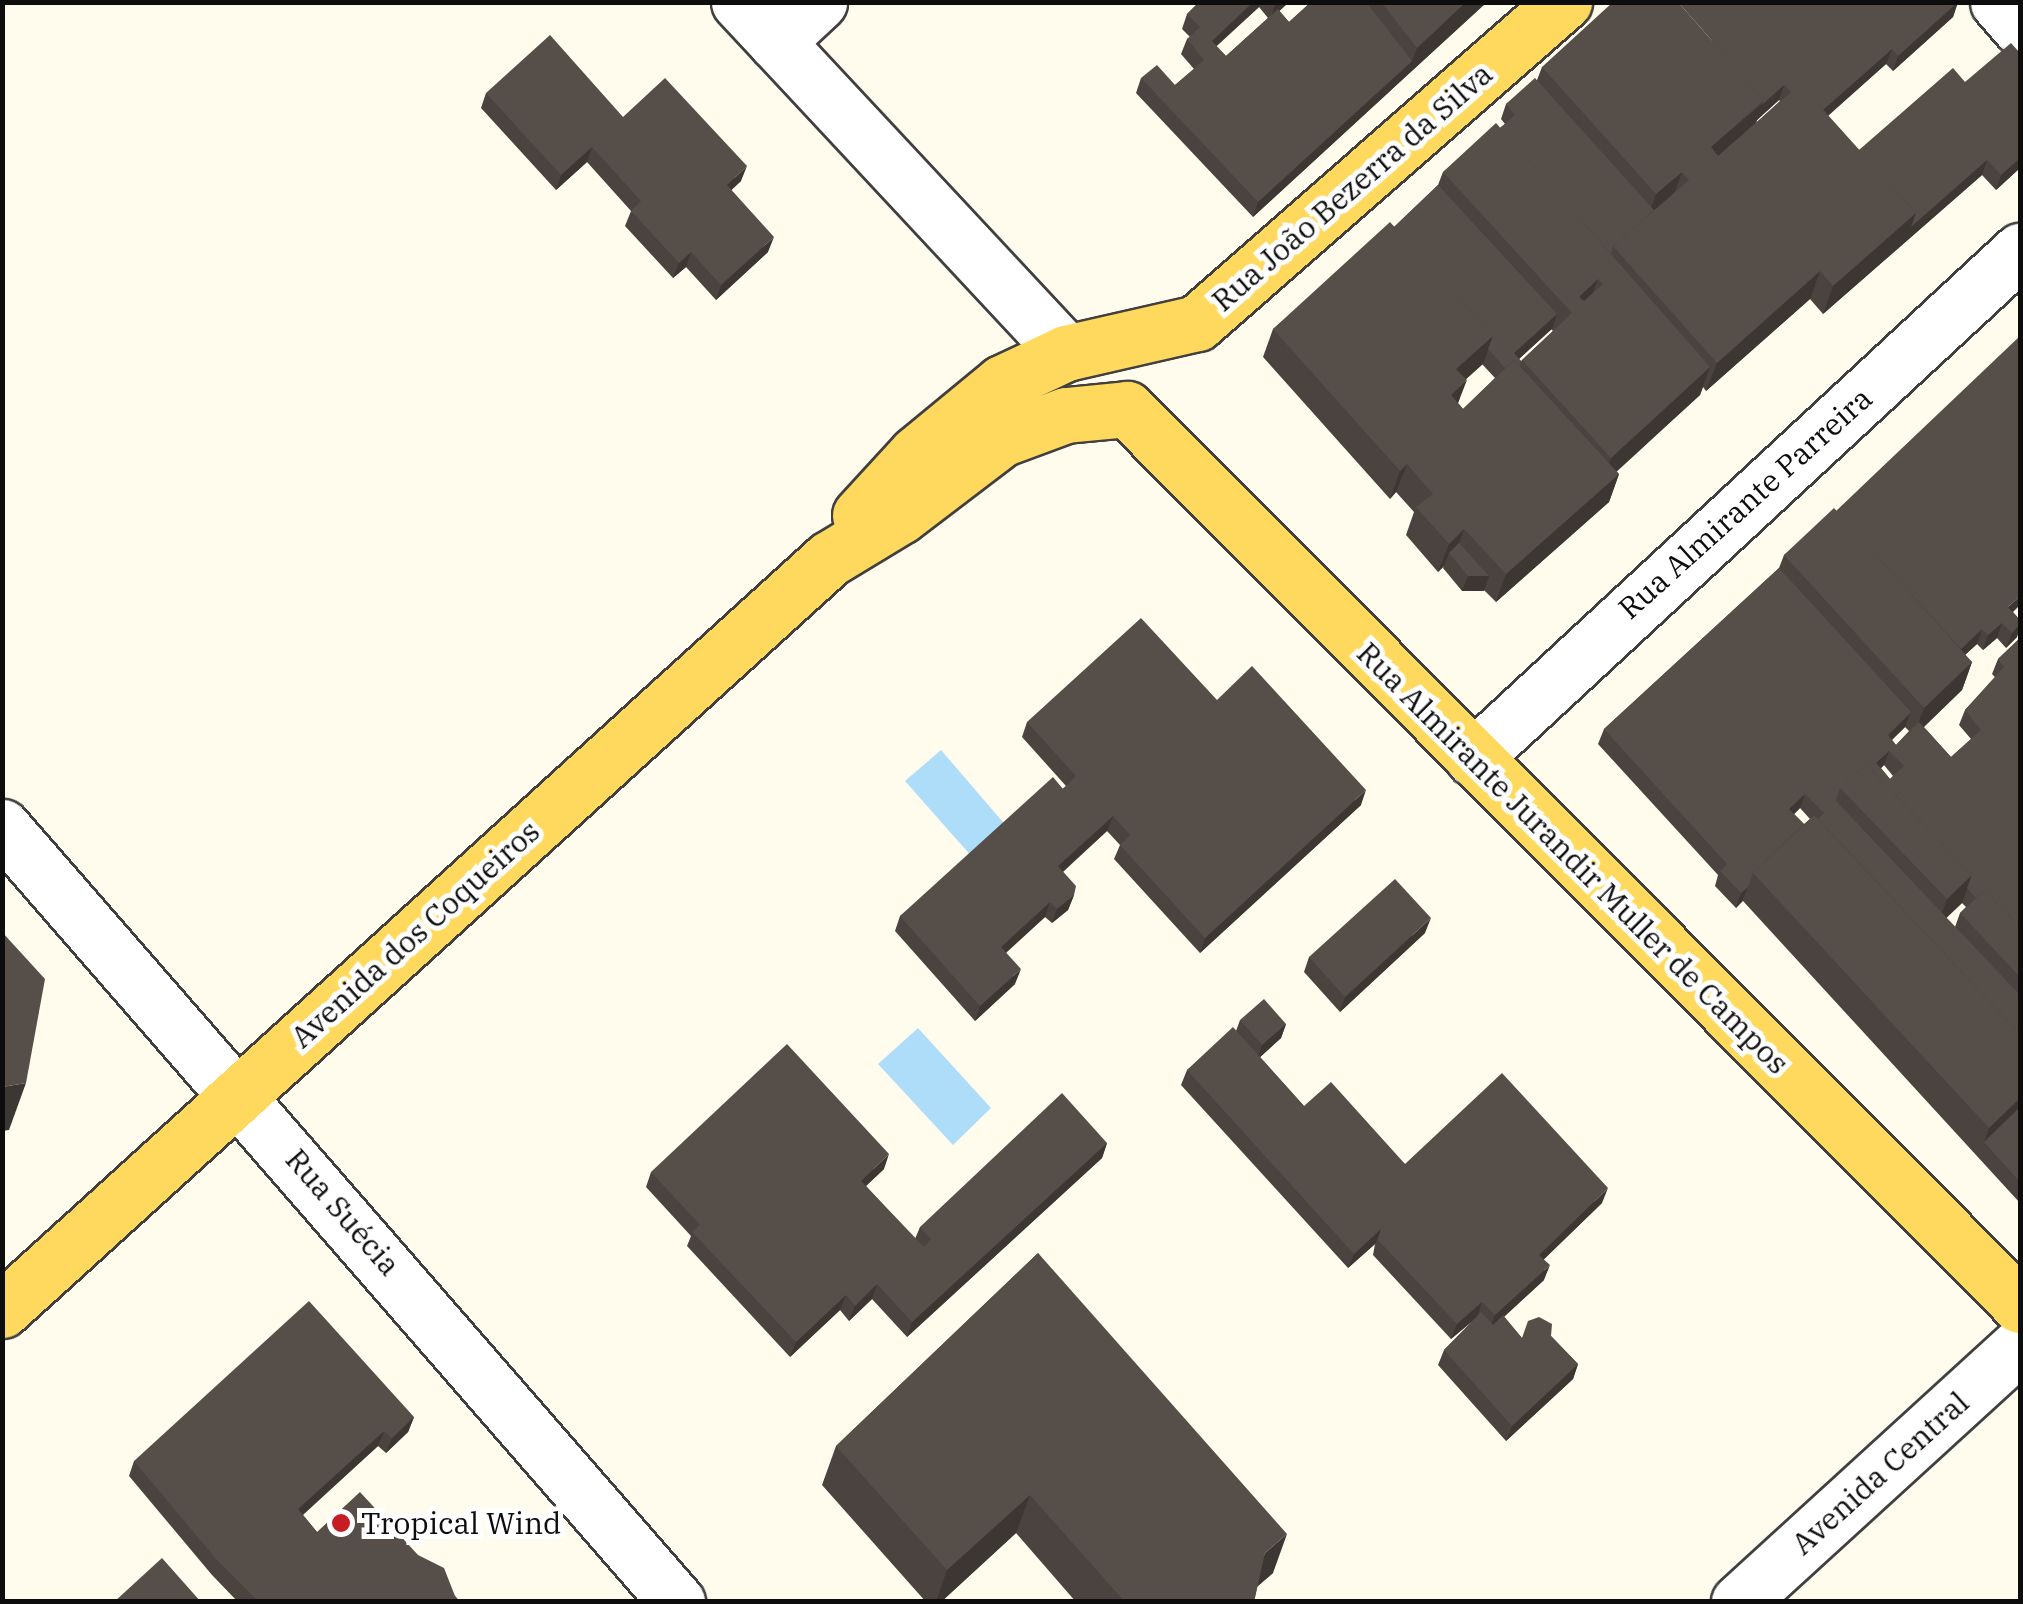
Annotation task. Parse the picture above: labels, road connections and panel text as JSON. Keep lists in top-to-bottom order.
{
  "streets": {
    "main road": ["Rua João Bezerra da Silva", "Rua Almirante Jurandir Muller de Campos", "Avenida dos Coqueiros"],
    "street": ["Rua Almirante Parreira", "Rua Suécia", "Avenida Central"]
  },
  "crossings": [
    ["Rua João Bezerra da Silva", "Rua Almirante Jurandir Muller de Campos"],
    ["Rua João Bezerra da Silva", "Avenida dos Coqueiros"],
    ["Rua Almirante Parreira", "Rua Almirante Jurandir Muller de Campos"],
    ["Rua Almirante Jurandir Muller de Campos", "Avenida dos Coqueiros"],
    ["Avenida dos Coqueiros", "Rua Suécia"]
  ],
  "places": ["Tropical Wind"]
}
